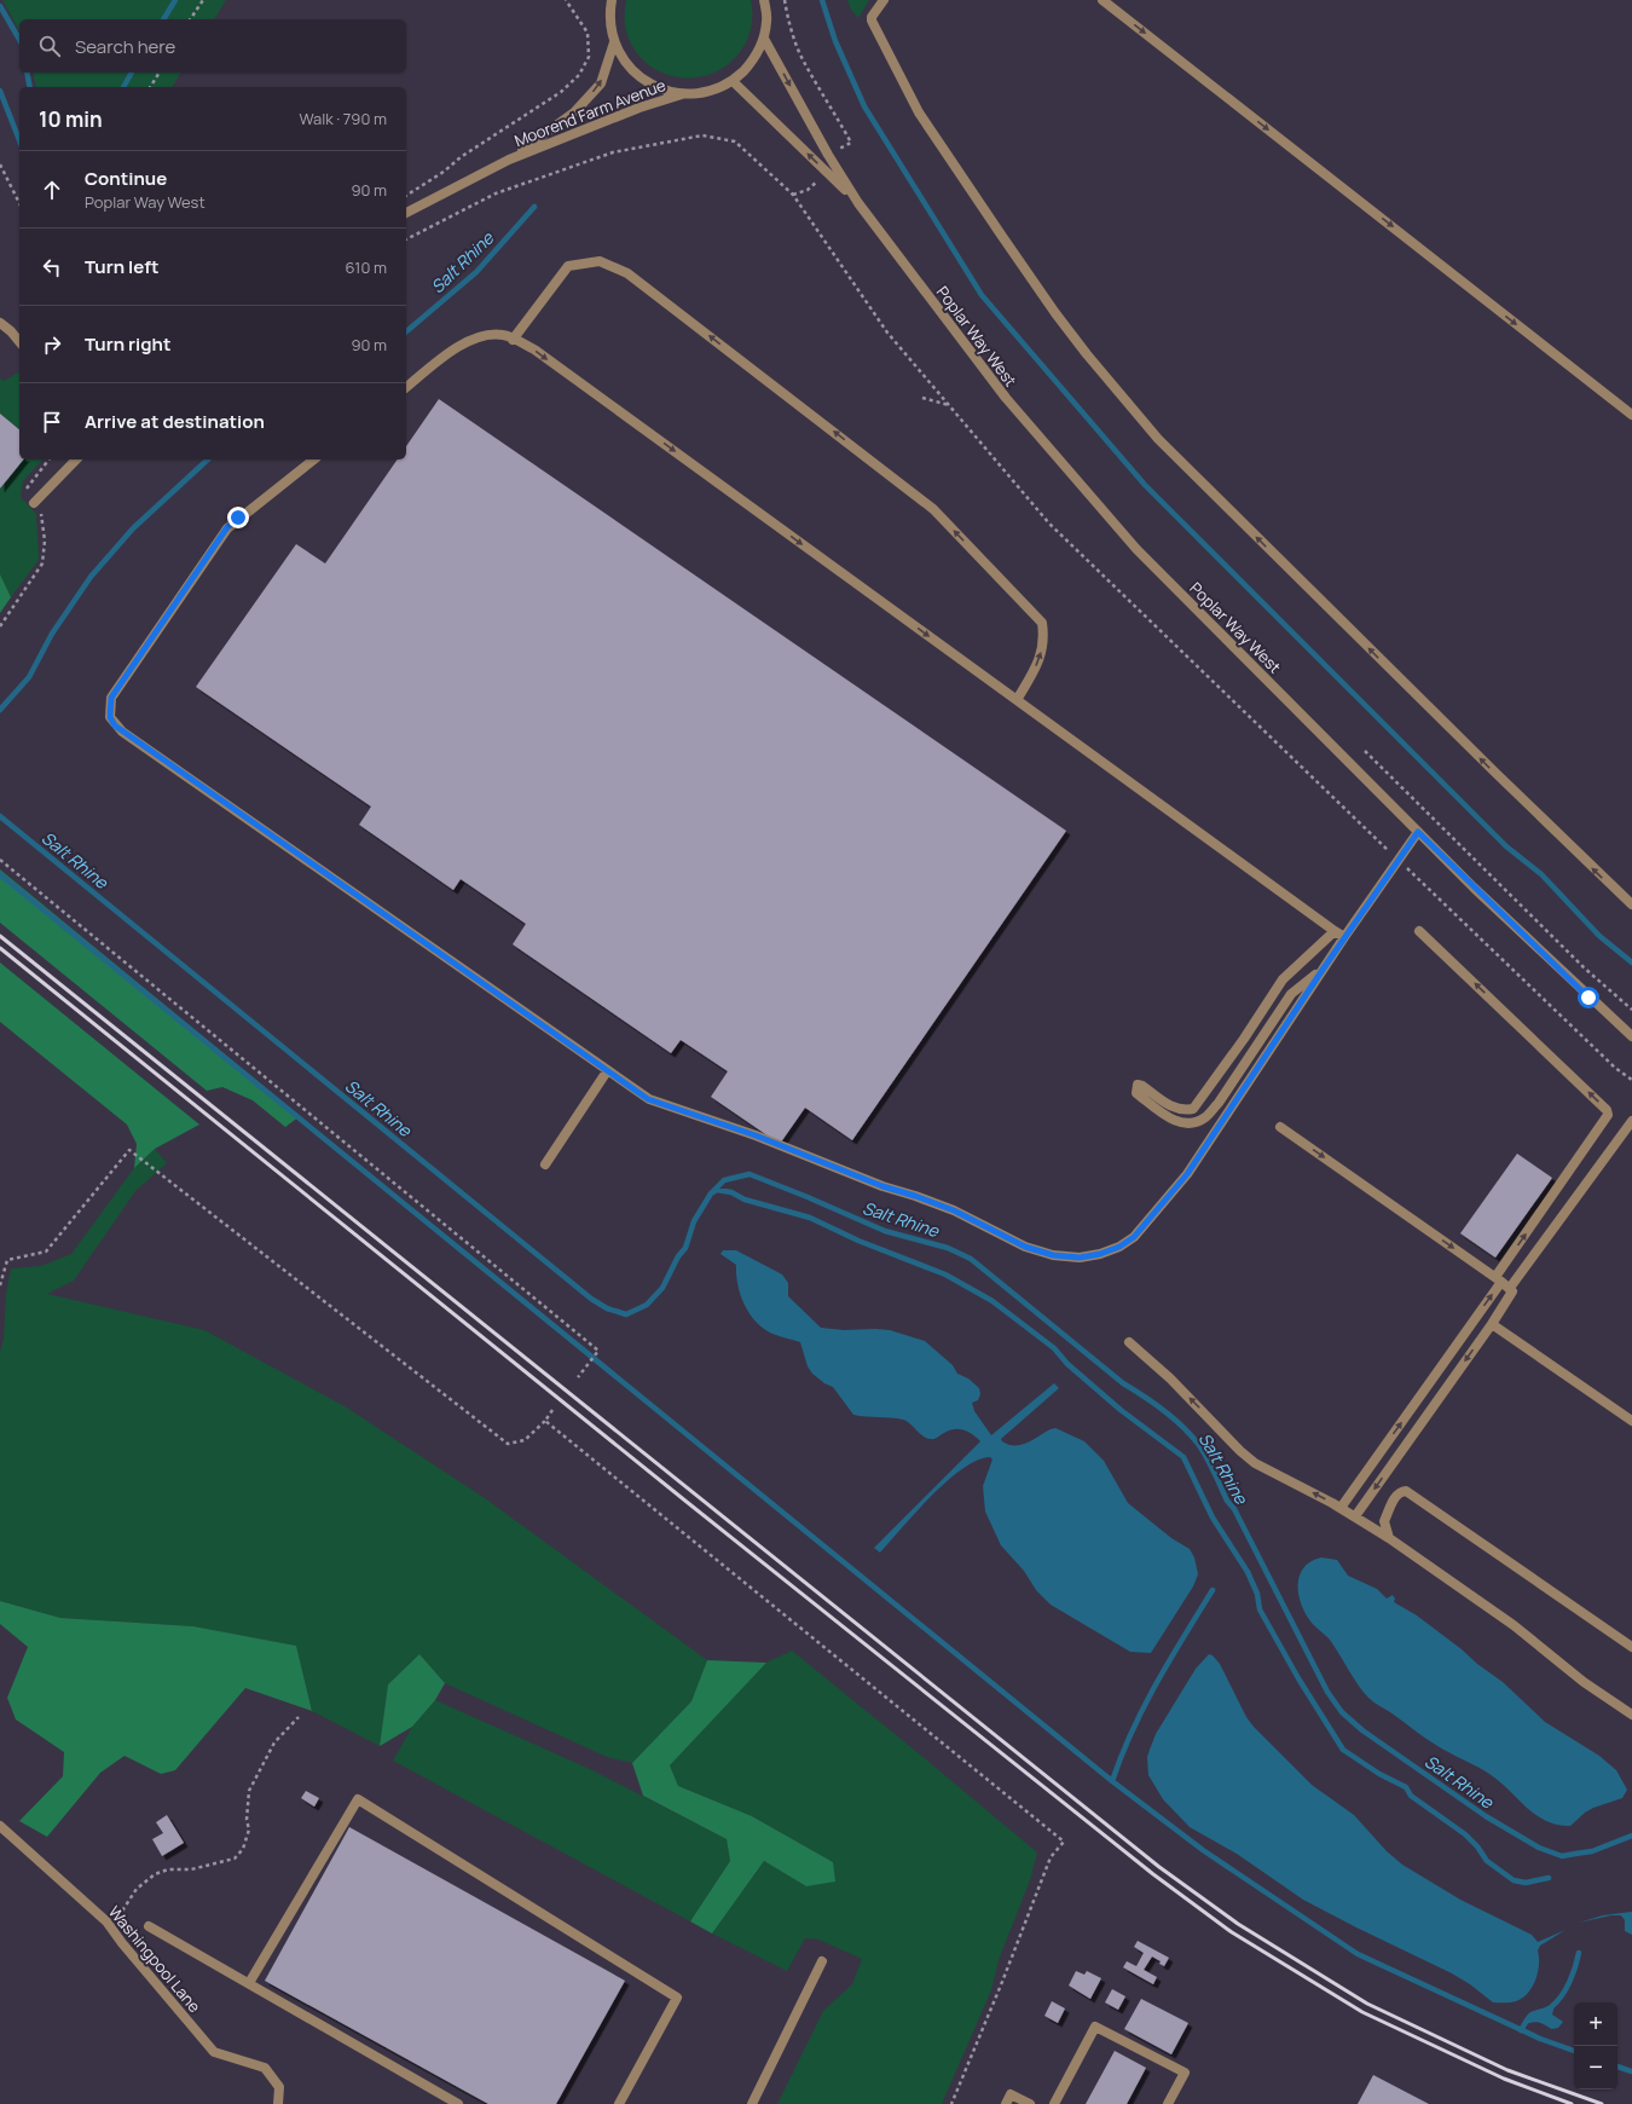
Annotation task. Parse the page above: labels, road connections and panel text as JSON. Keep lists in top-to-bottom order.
{
  "streets": {
    "street": ["Moorend Farm Avenue", "Poplar Way West", "Washingpool Lane"]
  },
  "water": ["Salt Rhine"],
  "page": {
    "search": "Search here",
    "heading": ["10 min", "Walk · 790 m"],
    "list": [
      ["Continue", "Poplar Way West", "90 m"],
      ["Turn left", "610 m"],
      ["Turn right", "90 m"],
      "Arrive at destination"
    ],
    "map_buttons": ["+", "−"]
  }
}
